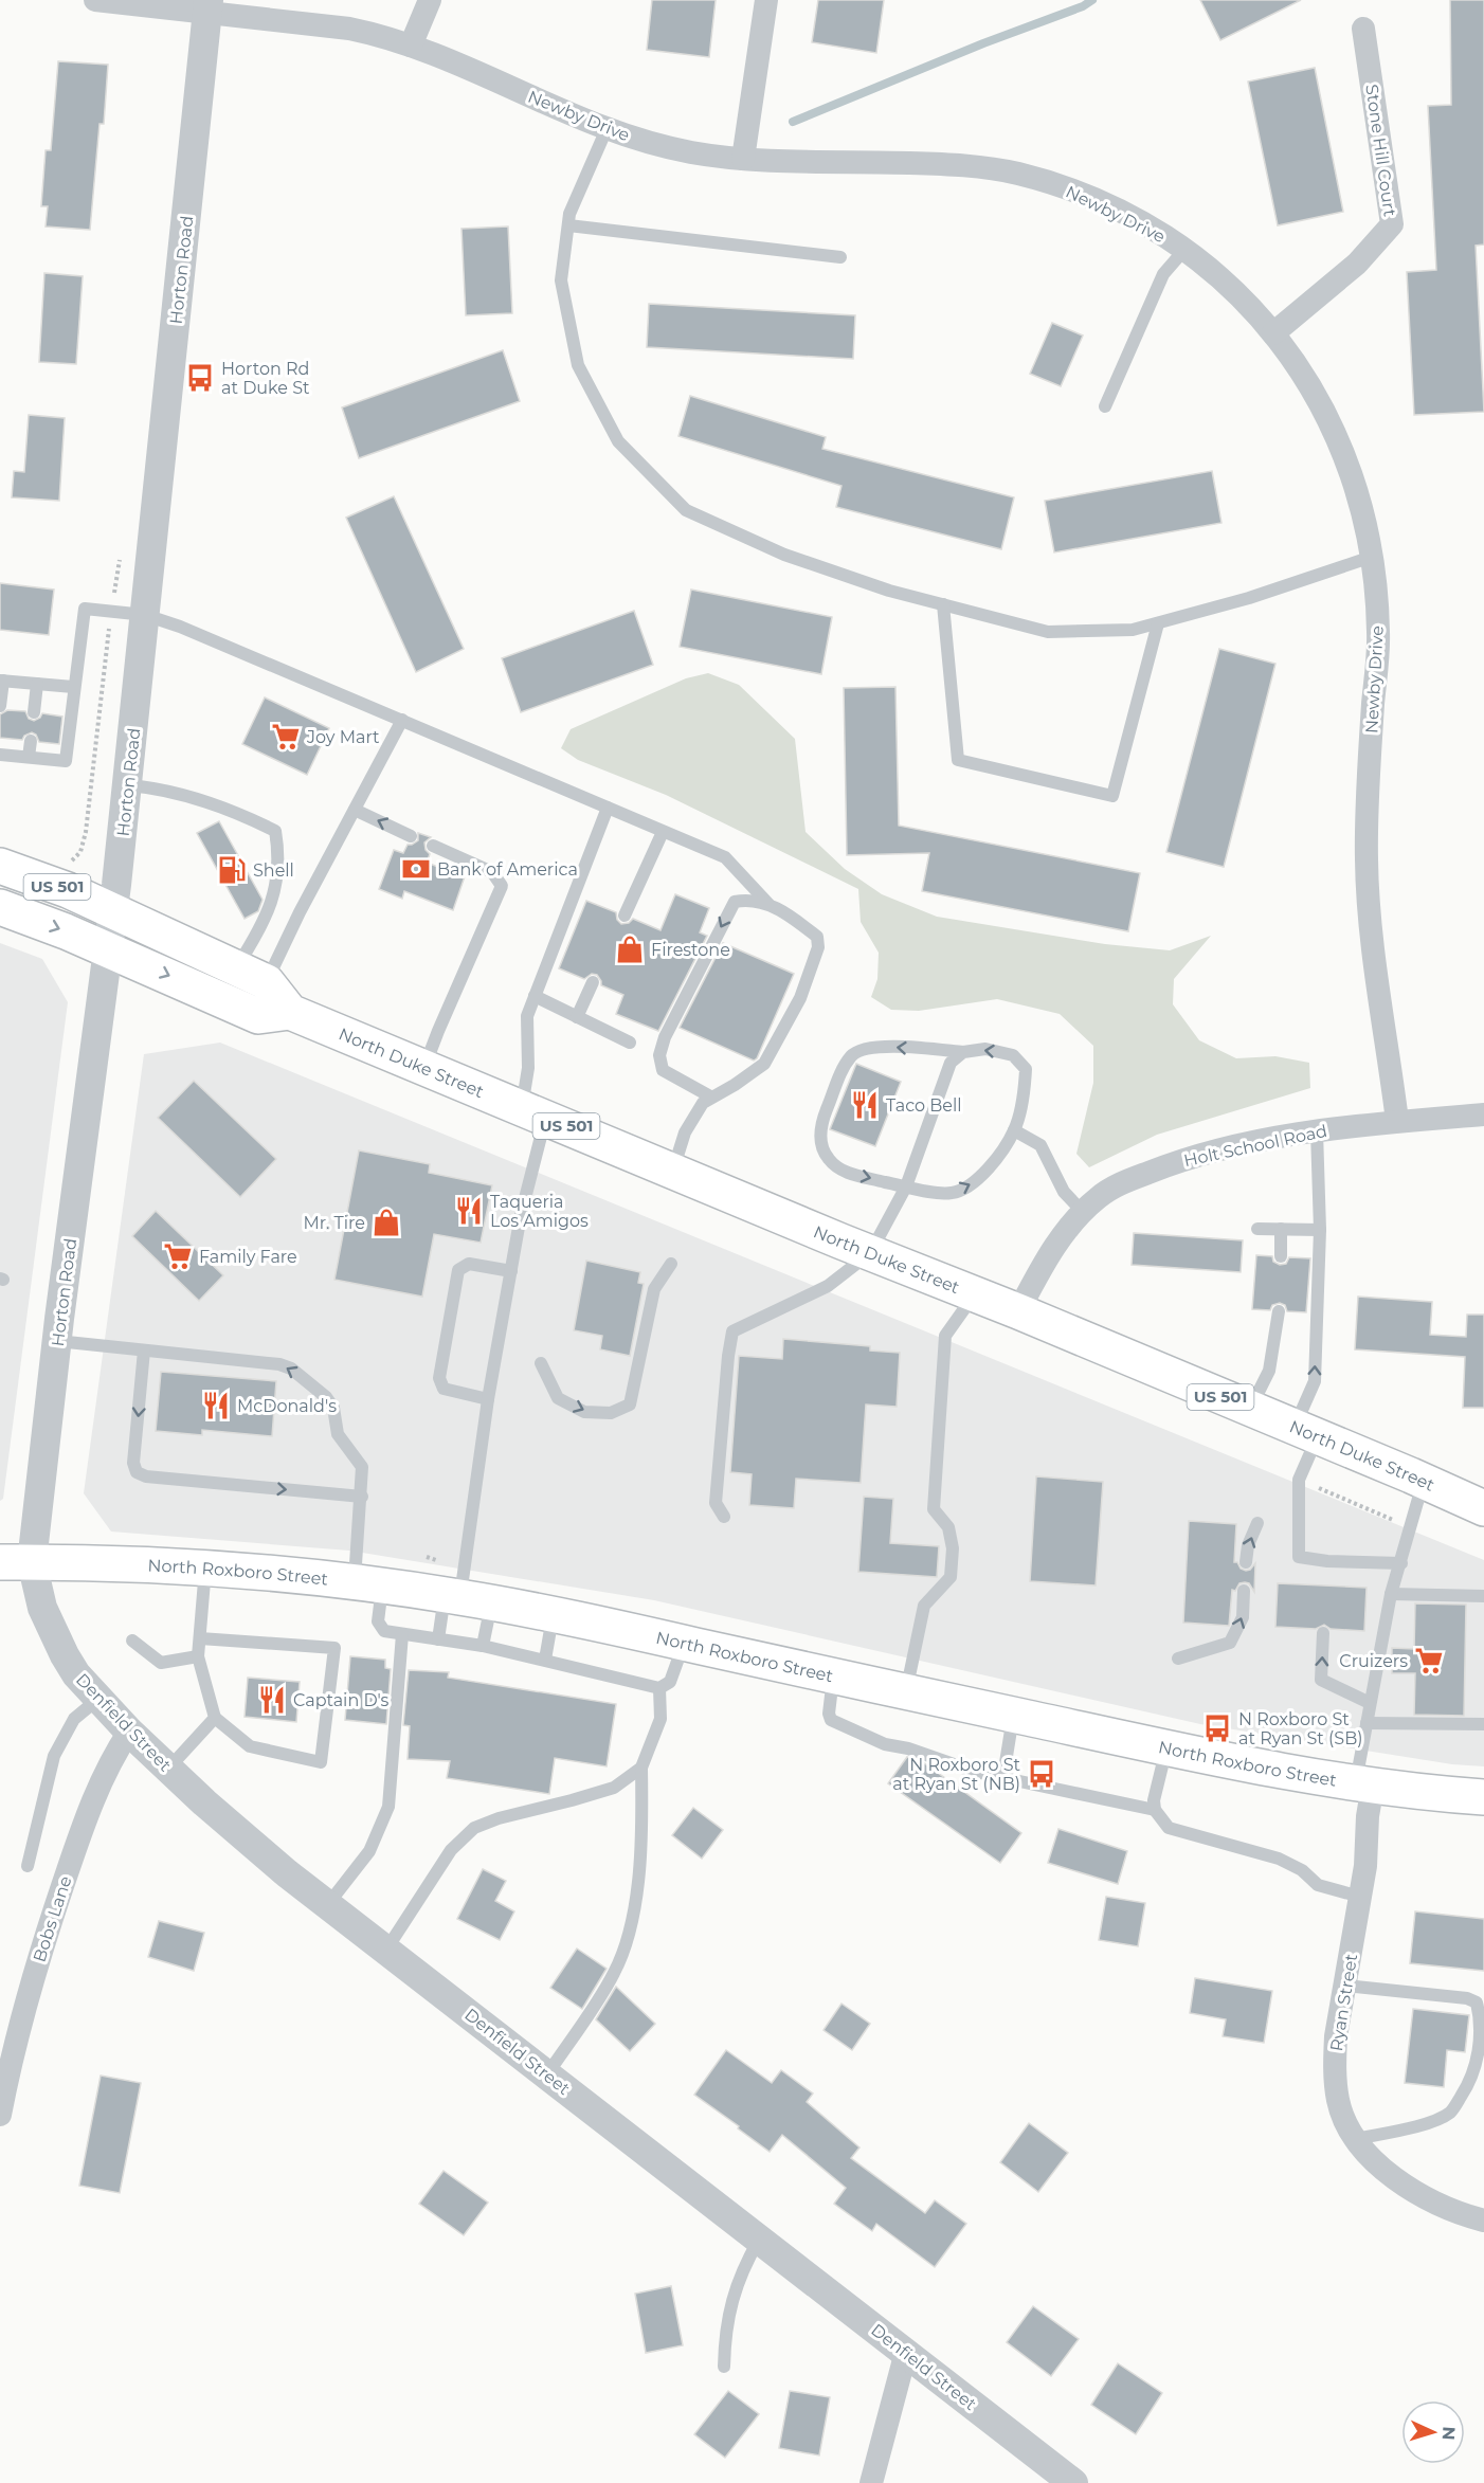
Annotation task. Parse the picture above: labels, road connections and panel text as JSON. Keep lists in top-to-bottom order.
{
  "streets": {
    "main road": ["US 501", "North Duke Street", "North Roxboro Street"],
    "street": [
      "Newby Drive",
      "Stone Hill Court",
      "Horton Road",
      "Holt School Road",
      "Denfield Street",
      "Bobs Lane",
      "Ryan Street"
    ]
  },
  "crossings": [
    ["Newby Drive", "Stone Hill Court"],
    ["Newby Drive", "Horton Road"],
    ["Newby Drive", "Holt School Road"],
    ["Horton Road", "US 501"],
    ["Horton Road", "North Duke Street"],
    ["Horton Road", "North Roxboro Street"],
    ["Horton Road", "Denfield Street"],
    ["US 501", "North Duke Street"],
    ["North Duke Street", "Holt School Road"],
    ["North Roxboro Street", "Denfield Street"],
    ["North Roxboro Street", "Ryan Street"],
    ["Denfield Street", "Bobs Lane"]
  ],
  "places": {
    "bus stop": ["Horton Rd at Duke St", "N Roxboro St at Ryan St (SB)", "N Roxboro St at Ryan St (NB)"],
    "supermarket": ["Joy Mart", "Family Fare", "Cruizers"],
    "bank": ["Bank of America"],
    "fuel station": ["Shell"],
    "shop": ["Firestone", "Mr. Tire"],
    "restaurant": [
      "Taco Bell",
      "Taqueria Los Amigos",
      "McDonald's",
      "Captain D's"
    ]
  },
  "north": "right"
}
